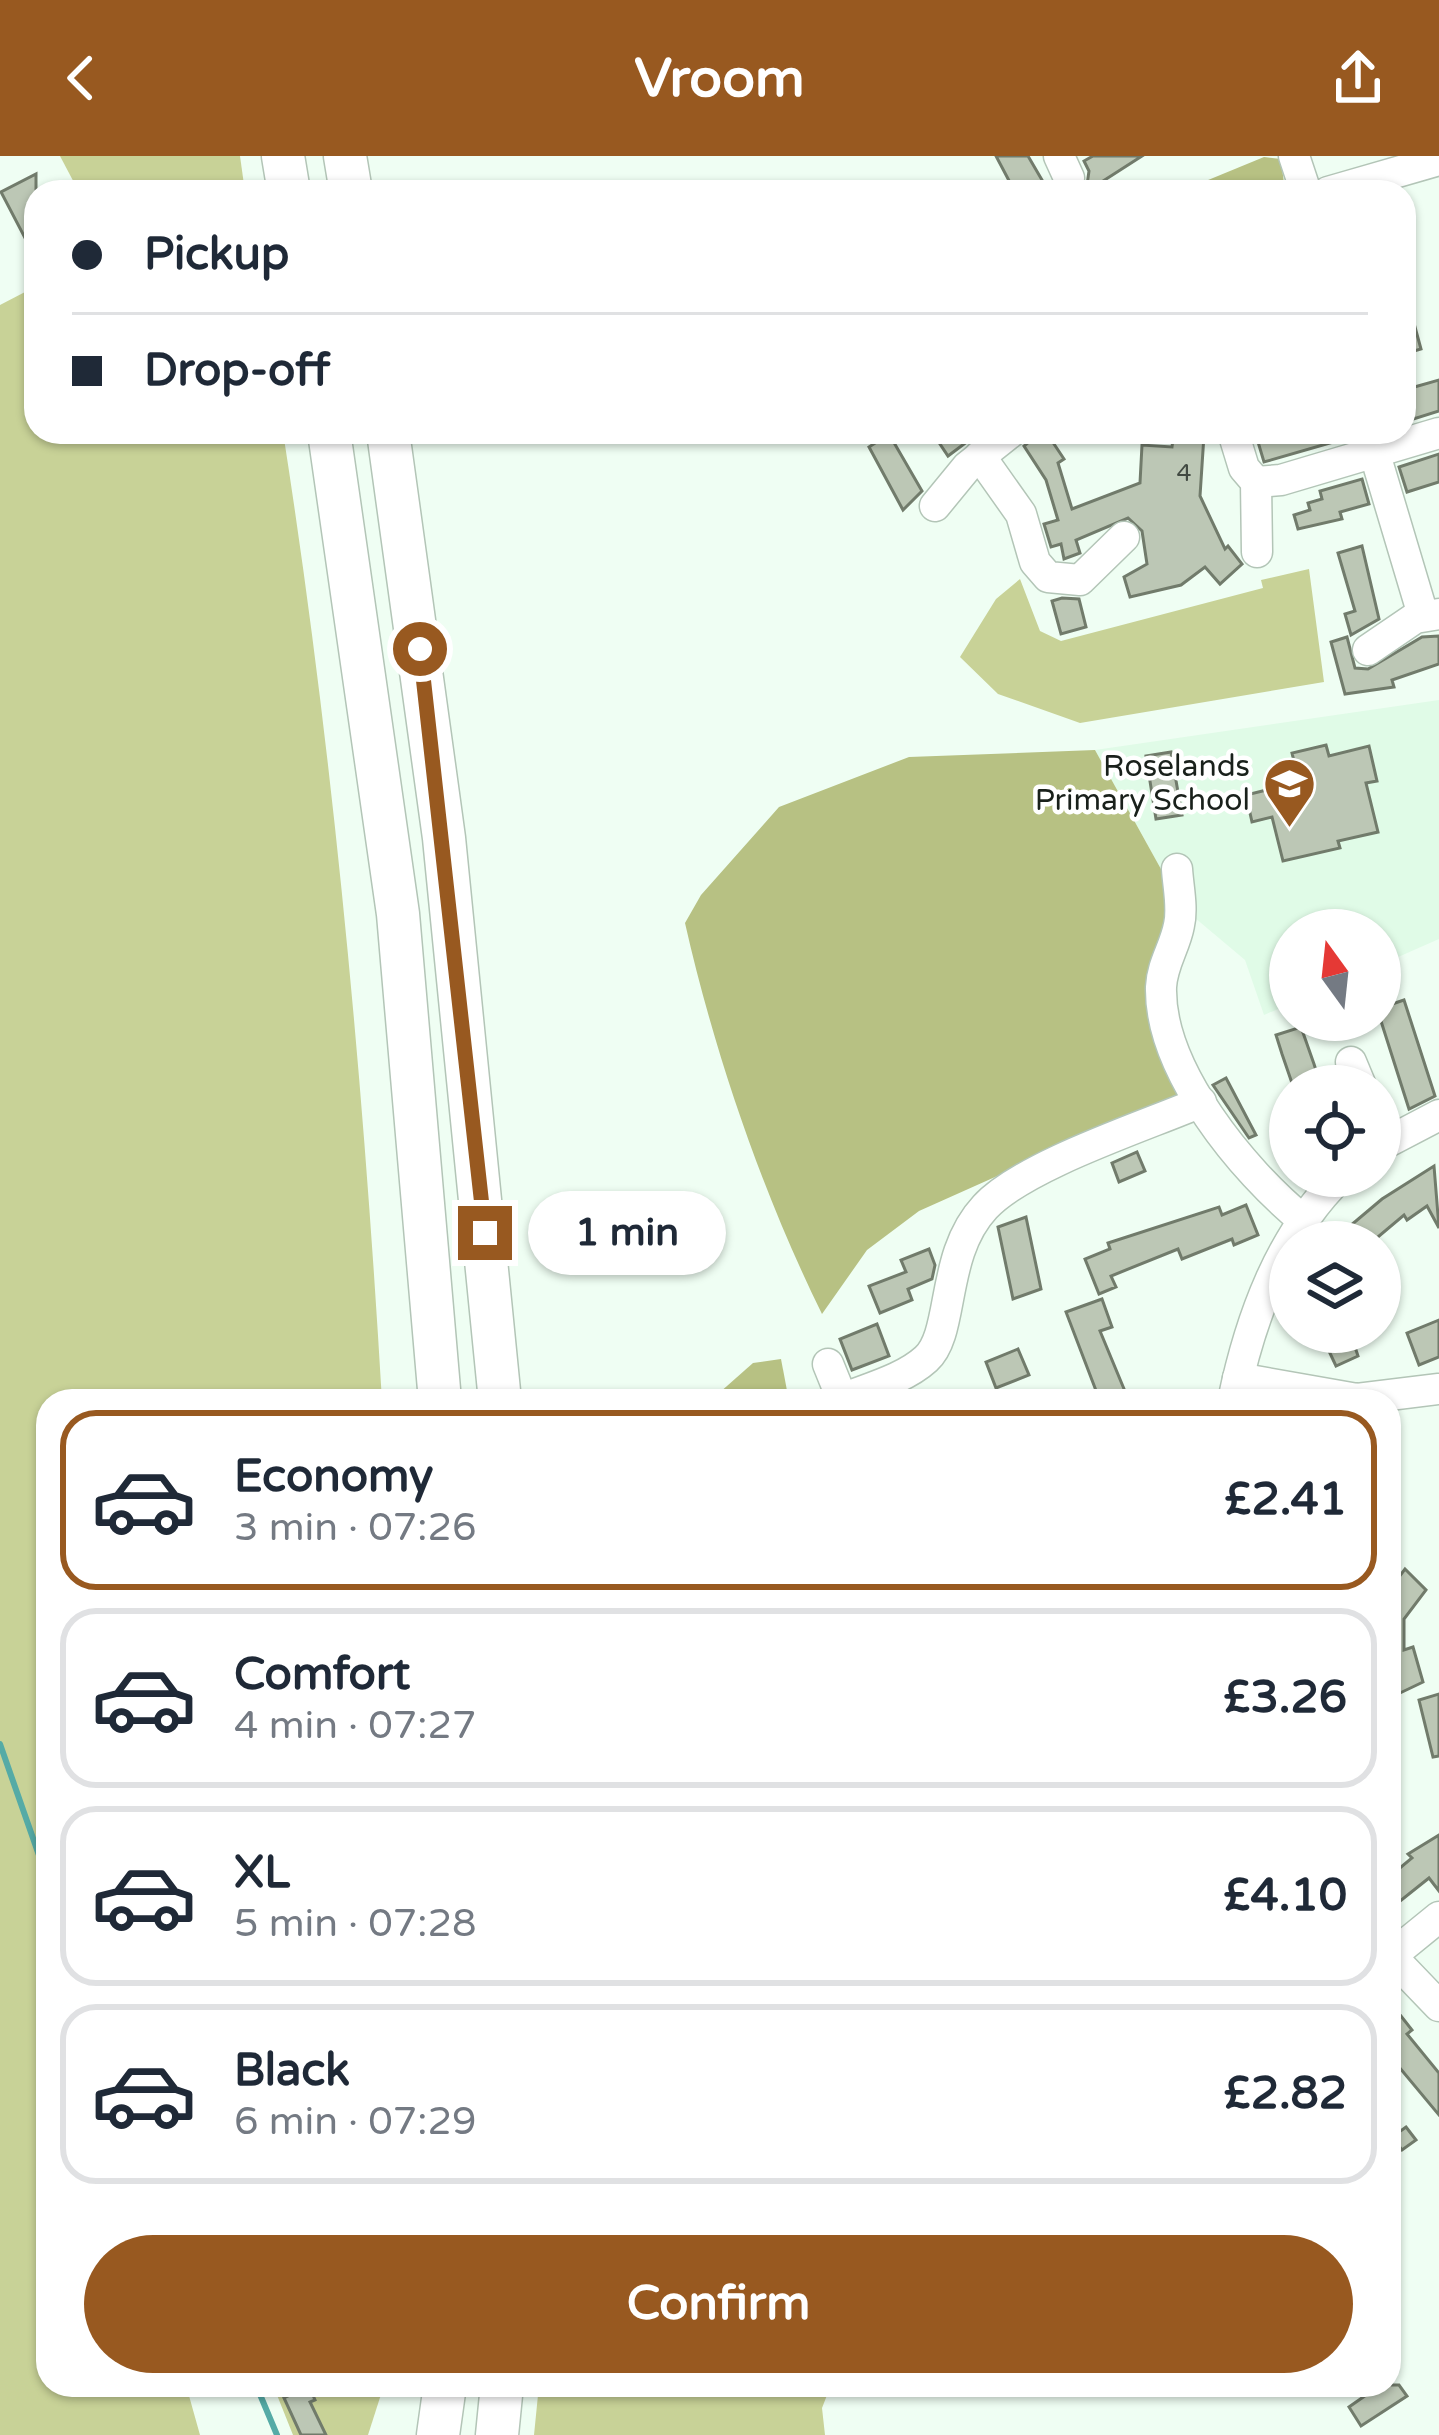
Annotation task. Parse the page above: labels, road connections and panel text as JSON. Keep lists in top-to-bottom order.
{
  "places": {
    "school or university": ["Roselands Primary School"]
  },
  "house_numbers": ["4"],
  "north": "top",
  "page": {
    "header": "Vroom",
    "banner": ["Pickup", "Drop-off"],
    "bubble": "1 min",
    "list": [
      {
        "name": "Economy",
        "note": "3 min · 07:26",
        "value": "£2.41"
      },
      {
        "name": "Comfort",
        "note": "4 min · 07:27",
        "value": "£3.26"
      },
      {
        "name": "XL",
        "note": "5 min · 07:28",
        "value": "£4.10"
      },
      {
        "name": "Black",
        "note": "6 min · 07:29",
        "value": "£2.82"
      }
    ],
    "buttons": "Confirm"
  }
}
